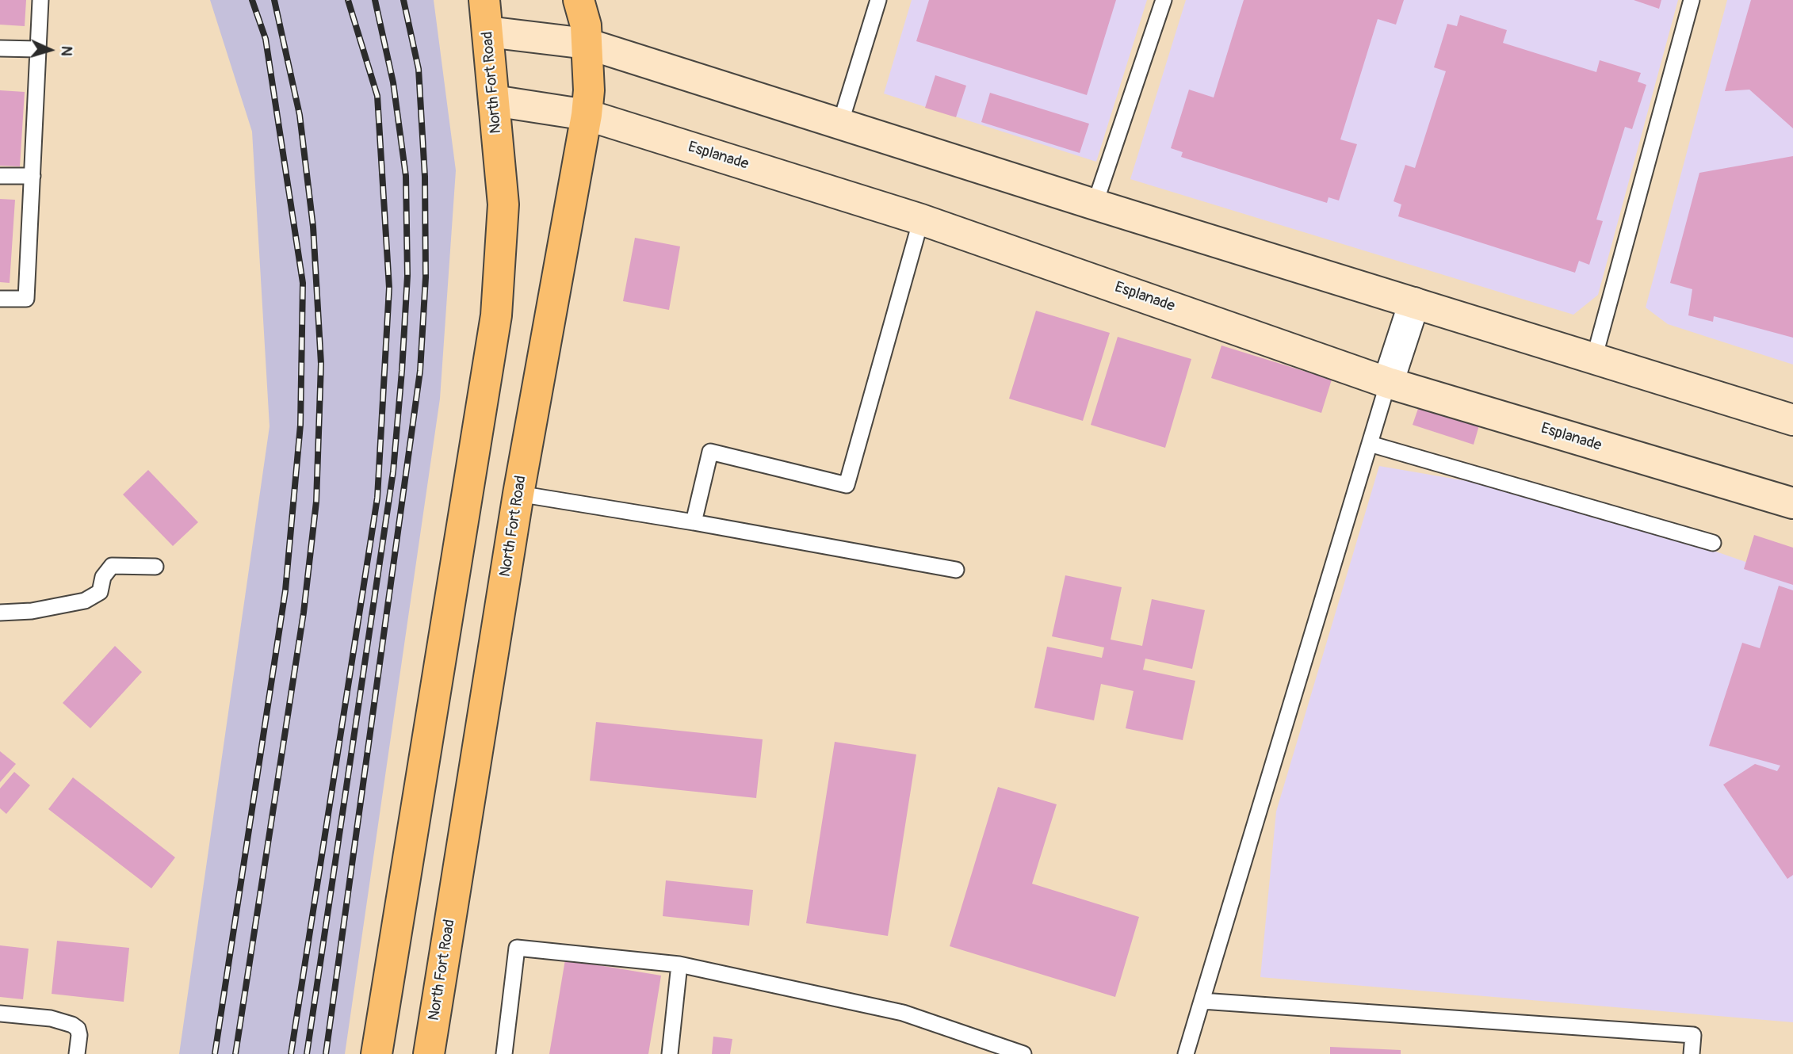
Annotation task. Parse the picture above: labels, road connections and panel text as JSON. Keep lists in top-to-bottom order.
{
  "streets": {
    "main road": ["North Fort Road", "Esplanade"]
  },
  "crossings": [
    ["North Fort Road", "Esplanade"]
  ],
  "north": "right"
}
